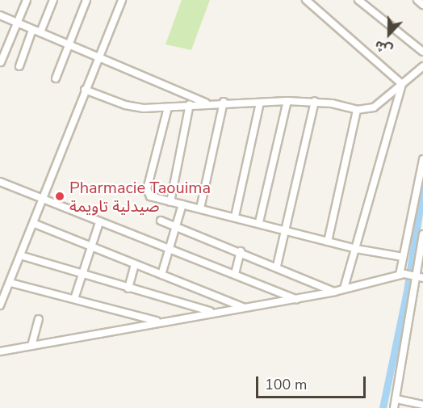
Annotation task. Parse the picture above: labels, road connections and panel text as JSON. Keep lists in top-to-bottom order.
{
  "places": ["Pharmacie Taouima صيدلية تاويمة"],
  "scale_bar": "100 m",
  "north": "bottom"
}
